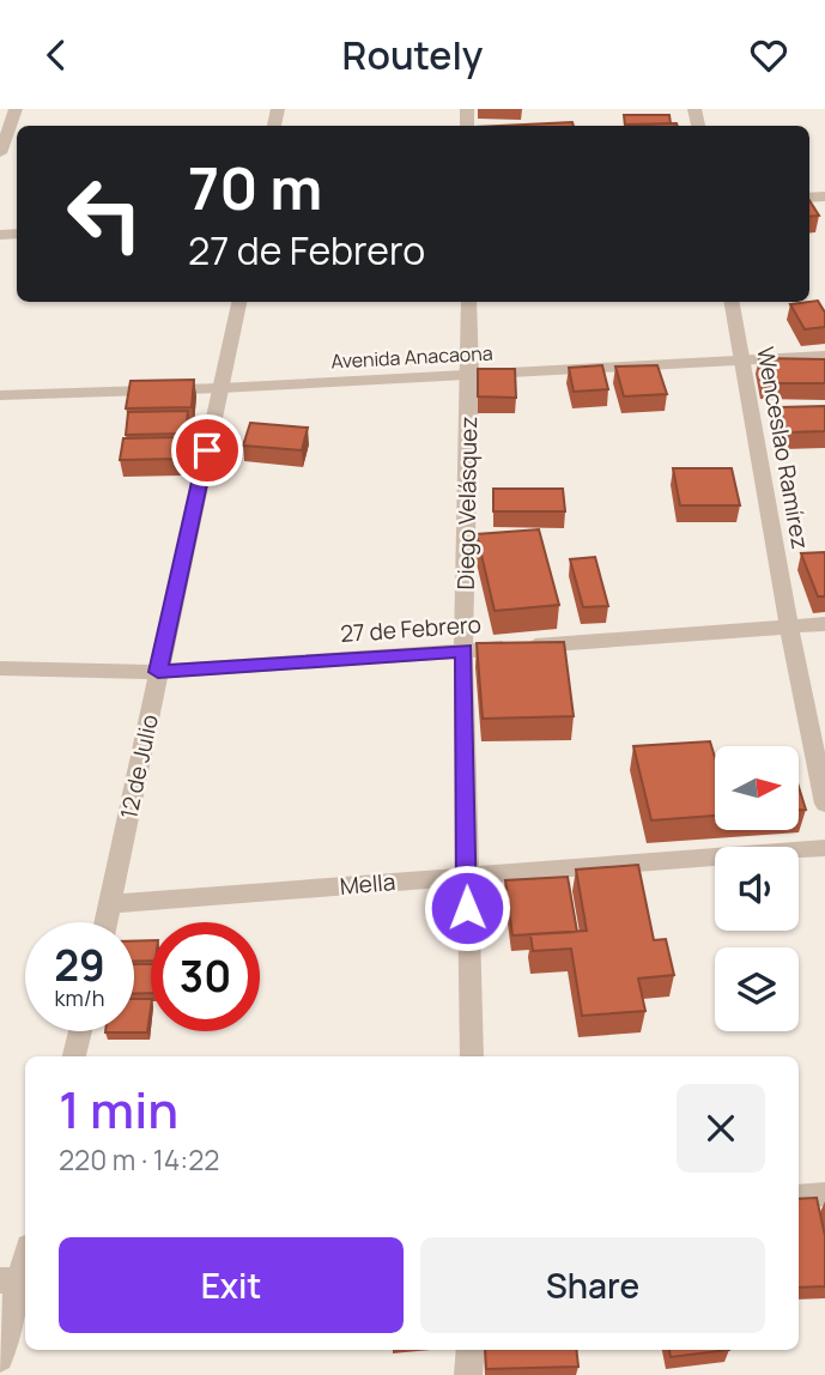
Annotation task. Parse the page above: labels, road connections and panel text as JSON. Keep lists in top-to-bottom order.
{
  "streets": {
    "street": [
      "Avenida Anacaona",
      "Wenceslao Ramírez",
      "Diego Velásquez",
      "27 de Febrero",
      "12 de Julio",
      "Mella"
    ]
  },
  "crossings": [
    ["Avenida Anacaona", "Wenceslao Ramírez"],
    ["Avenida Anacaona", "Diego Velásquez"],
    ["Avenida Anacaona", "12 de Julio"],
    ["Wenceslao Ramírez", "27 de Febrero"],
    ["Diego Velásquez", "27 de Febrero"],
    ["Diego Velásquez", "Mella"],
    ["27 de Febrero", "12 de Julio"],
    ["12 de Julio", "Mella"]
  ],
  "north": "right",
  "page": {
    "header": "Routely",
    "turn": ["70 m", "27 de Febrero"],
    "speed": "29 km/h",
    "limit": "30",
    "heading": ["1 min", "220 m · 14:22"],
    "buttons": ["Exit", "Share"]
  }
}
